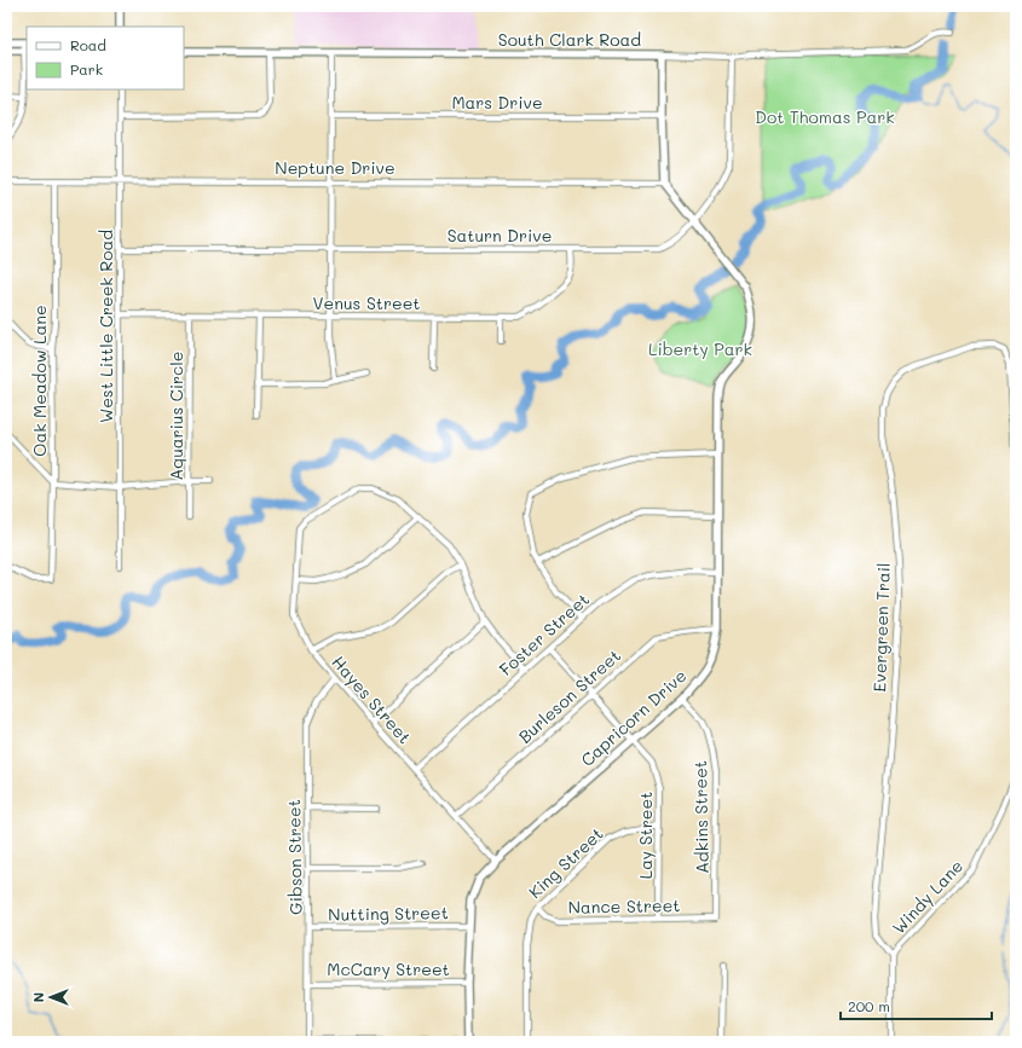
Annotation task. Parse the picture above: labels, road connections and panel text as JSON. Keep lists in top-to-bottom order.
{
  "streets": {
    "street": [
      "South Clark Road",
      "Mars Drive",
      "Neptune Drive",
      "Saturn Drive",
      "Venus Street",
      "West Little Creek Road",
      "Oak Meadow Lane",
      "Aquarius Circle",
      "Evergreen Trail",
      "Foster Street",
      "Burleson Street",
      "Hayes Street",
      "Capricorn Drive",
      "Adkins Street",
      "Lay Street",
      "Gibson Street",
      "King Street",
      "Windy Lane",
      "Nance Street",
      "Nutting Street",
      "McCary Street"
    ]
  },
  "crossings": [
    ["South Clark Road", "Saturn Drive"],
    ["Neptune Drive", "West Little Creek Road"],
    ["Neptune Drive", "Oak Meadow Lane"],
    ["Neptune Drive", "Capricorn Drive"],
    ["Saturn Drive", "Venus Street"],
    ["Saturn Drive", "West Little Creek Road"],
    ["Saturn Drive", "Capricorn Drive"],
    ["Venus Street", "West Little Creek Road"],
    ["Venus Street", "Aquarius Circle"],
    ["Evergreen Trail", "Windy Lane"],
    ["Foster Street", "Hayes Street"],
    ["Foster Street", "Capricorn Drive"],
    ["Foster Street", "Lay Street"],
    ["Burleson Street", "Hayes Street"],
    ["Burleson Street", "Capricorn Drive"],
    ["Burleson Street", "Lay Street"],
    ["Hayes Street", "Capricorn Drive"],
    ["Hayes Street", "Gibson Street"],
    ["Capricorn Drive", "Adkins Street"],
    ["Capricorn Drive", "Lay Street"],
    ["Capricorn Drive", "Nutting Street"],
    ["Capricorn Drive", "McCary Street"],
    ["Adkins Street", "Nance Street"],
    ["Lay Street", "King Street"],
    ["Lay Street", "Nance Street"],
    ["Gibson Street", "Nutting Street"],
    ["Gibson Street", "McCary Street"],
    ["King Street", "Nance Street"]
  ],
  "parks": ["Dot Thomas Park", "Liberty Park"],
  "legend": ["Road", "Park"],
  "scale_bar": "200 m",
  "north": "left"
}
